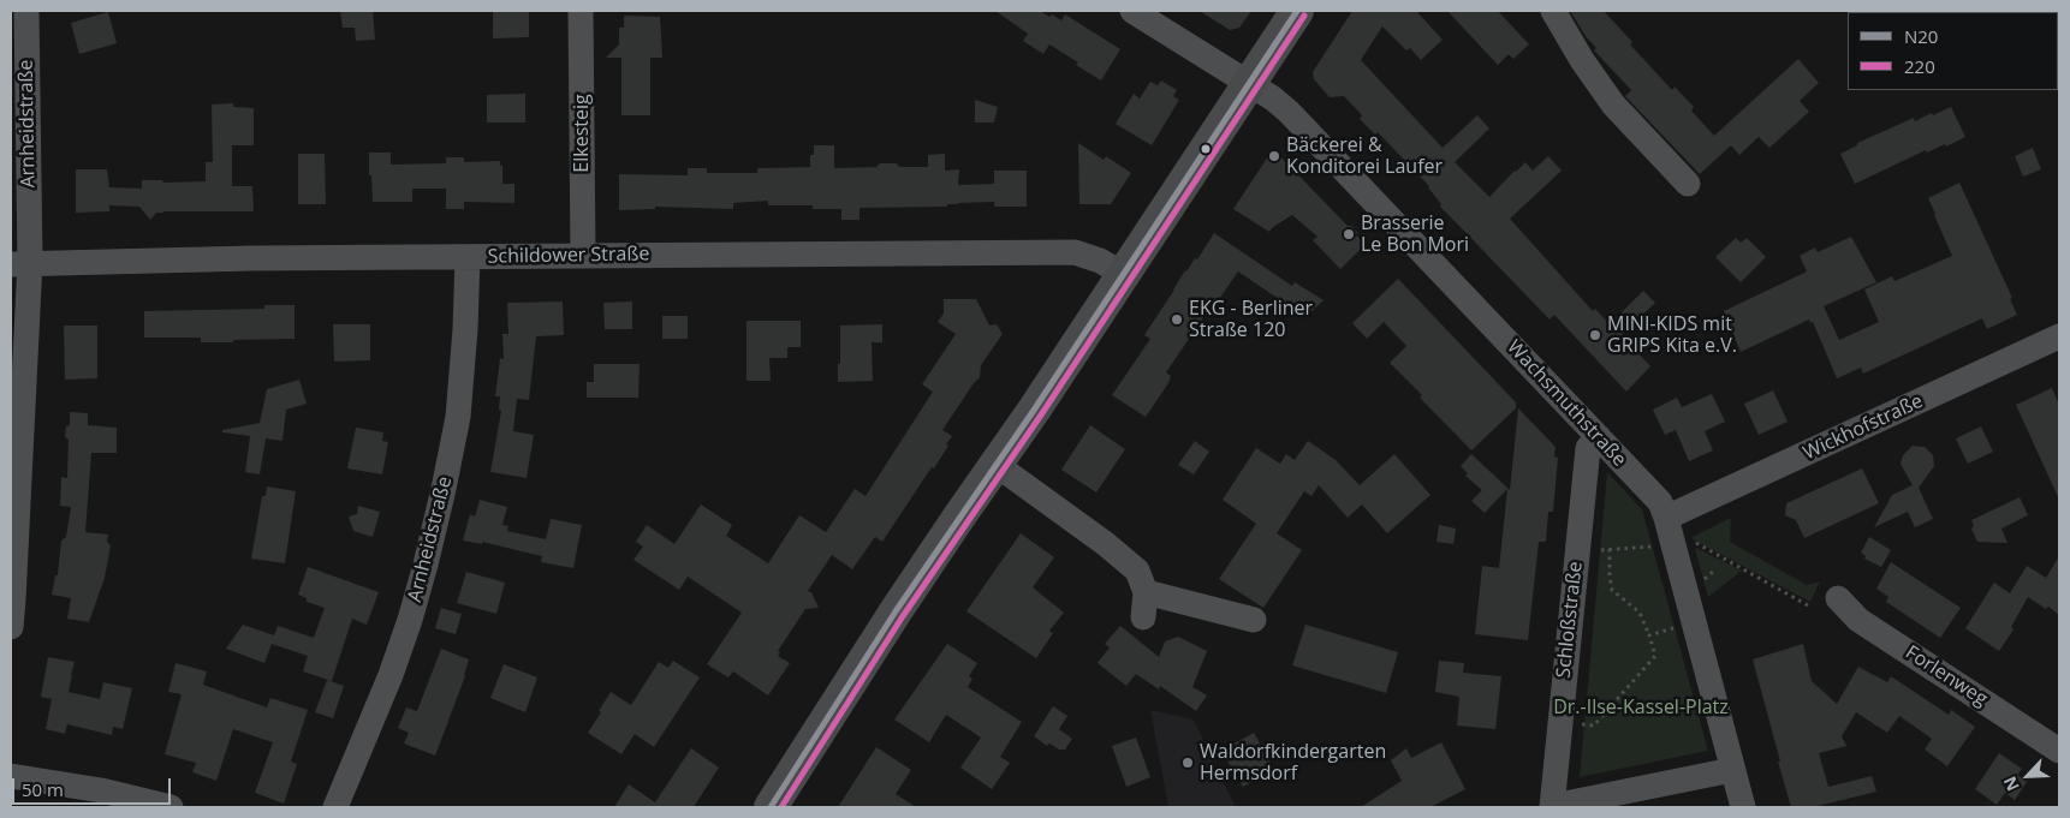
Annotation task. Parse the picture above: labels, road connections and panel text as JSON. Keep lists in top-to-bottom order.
{
  "streets": {
    "street": [
      "Arnheidstraße",
      "Elkesteig",
      "Schildower Straße",
      "Wachsmuthstraße",
      "Wickhofstraße",
      "Schloßstraße",
      "Forlenweg"
    ]
  },
  "crossings": [
    ["Arnheidstraße", "Schildower Straße"],
    ["Elkesteig", "Schildower Straße"],
    ["Wachsmuthstraße", "Wickhofstraße"],
    ["Wachsmuthstraße", "Schloßstraße"]
  ],
  "parks": ["Dr.-Ilse-Kassel-Platz"],
  "places": [
    "Bäckerei & Konditorei Laufer",
    "Brasserie Le Bon Mori",
    "EKG - Berliner Straße 120",
    "MINI-KIDS mit GRIPS Kita e.V.",
    "Waldorfkindergarten Hermsdorf"
  ],
  "lines": ["transit line N20", "transit line 220"],
  "legend": ["N20", "220"],
  "scale_bar": "50 m",
  "north": "bottom left"
}
